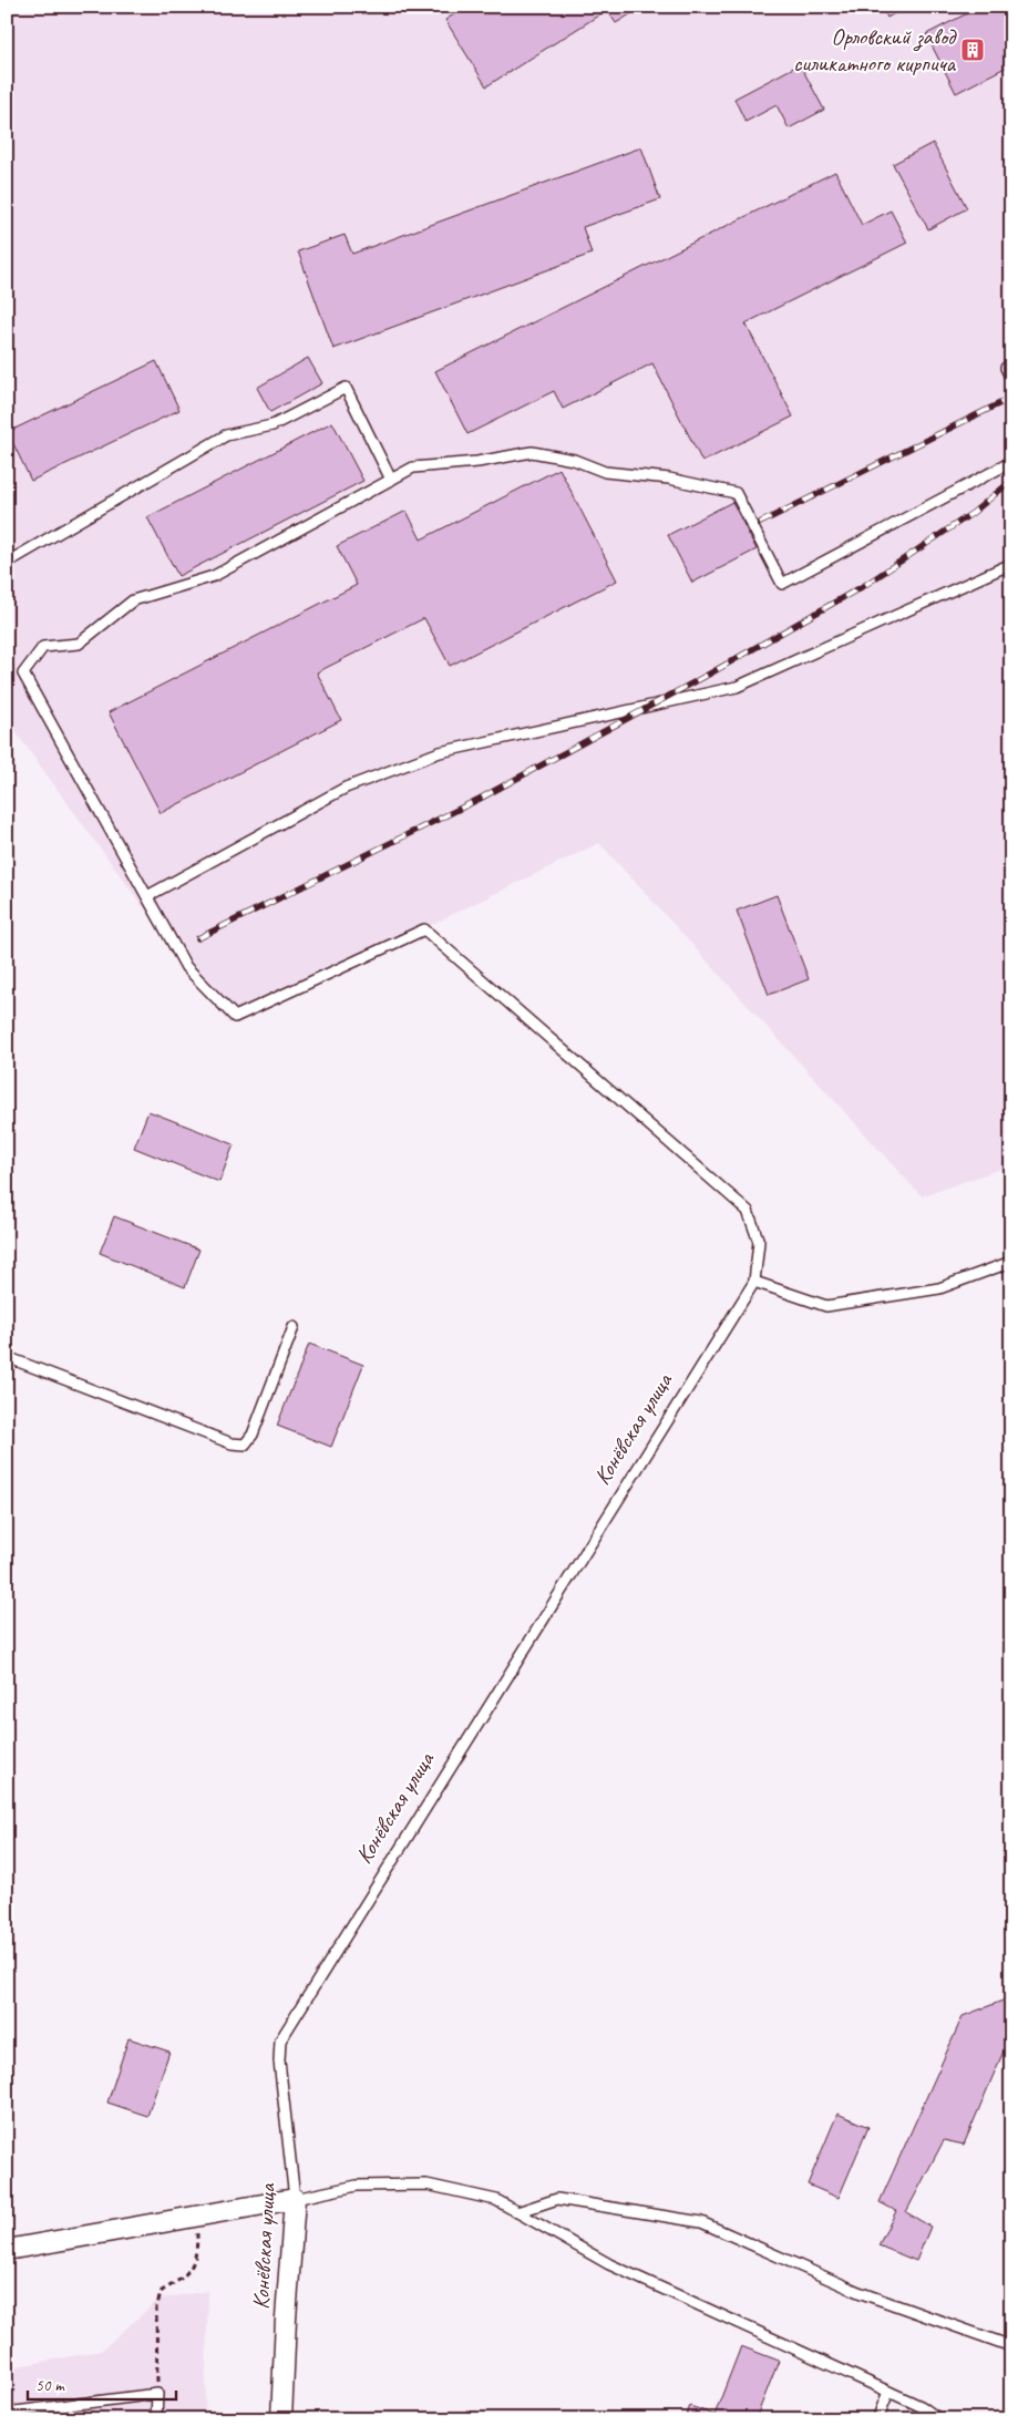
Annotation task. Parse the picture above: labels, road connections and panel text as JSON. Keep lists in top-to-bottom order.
{
  "streets": {
    "street": ["Конёвская улица"]
  },
  "places": {
    "building": ["Орловский завод силикатного кирпича"]
  },
  "scale_bar": "50 m"
}
